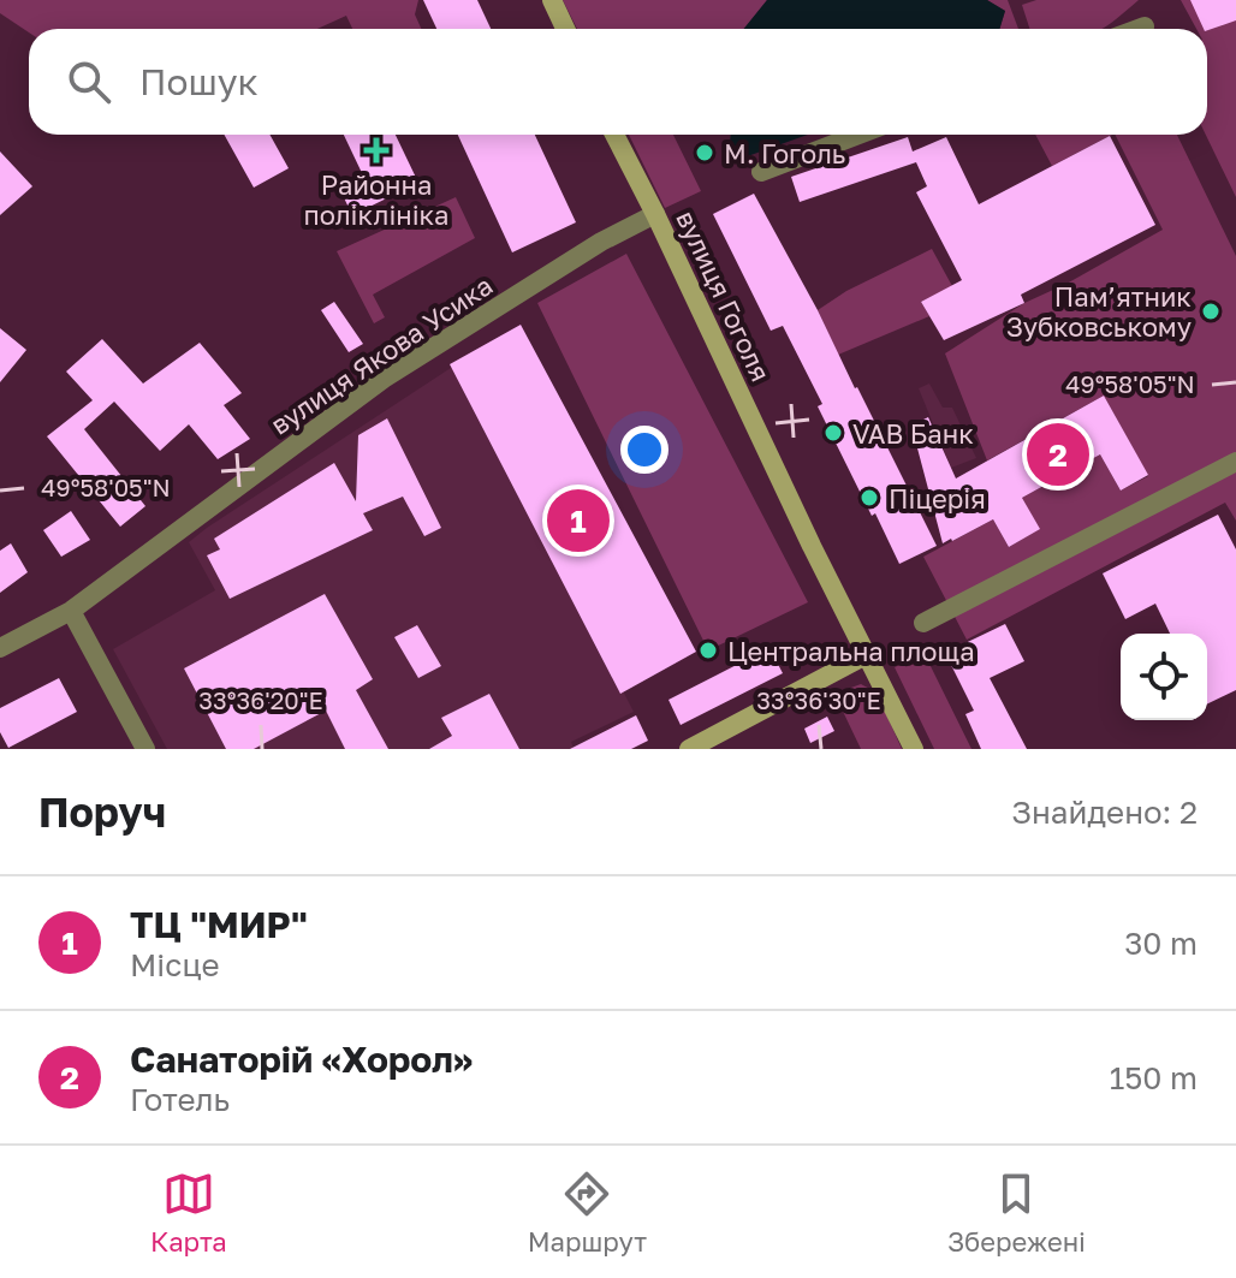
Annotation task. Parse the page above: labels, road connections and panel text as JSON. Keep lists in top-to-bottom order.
{
  "streets": {
    "street": ["вулиця Гоголя", "вулиця Якова Усика"]
  },
  "crossings": [
    ["вулиця Гоголя", "вулиця Якова Усика"]
  ],
  "places": {
    "health": ["Районна поліклініка"],
    "other": [
      "М. Гоголь",
      "Пам’ятник Зубковському",
      "VAB Банк",
      "Піцерія",
      "Центральна площа"
    ]
  },
  "page": {
    "search": "Пошук",
    "pins": ["2", "1"],
    "heading": ["Поруч", "Знайдено: 2"],
    "list": [
      {
        "mark": "1",
        "name": "ТЦ \"МИР\"",
        "note": "Місце",
        "value": "30 m"
      },
      {
        "mark": "2",
        "name": "Санаторій «Хорол»",
        "note": "Готель",
        "value": "150 m"
      }
    ],
    "nav": ["Карта", "Маршрут", "Збережені"]
  },
  "coordinates": ["49°58'05\"N", "33°36'20\"E", "33°36'30\"E"]
}
